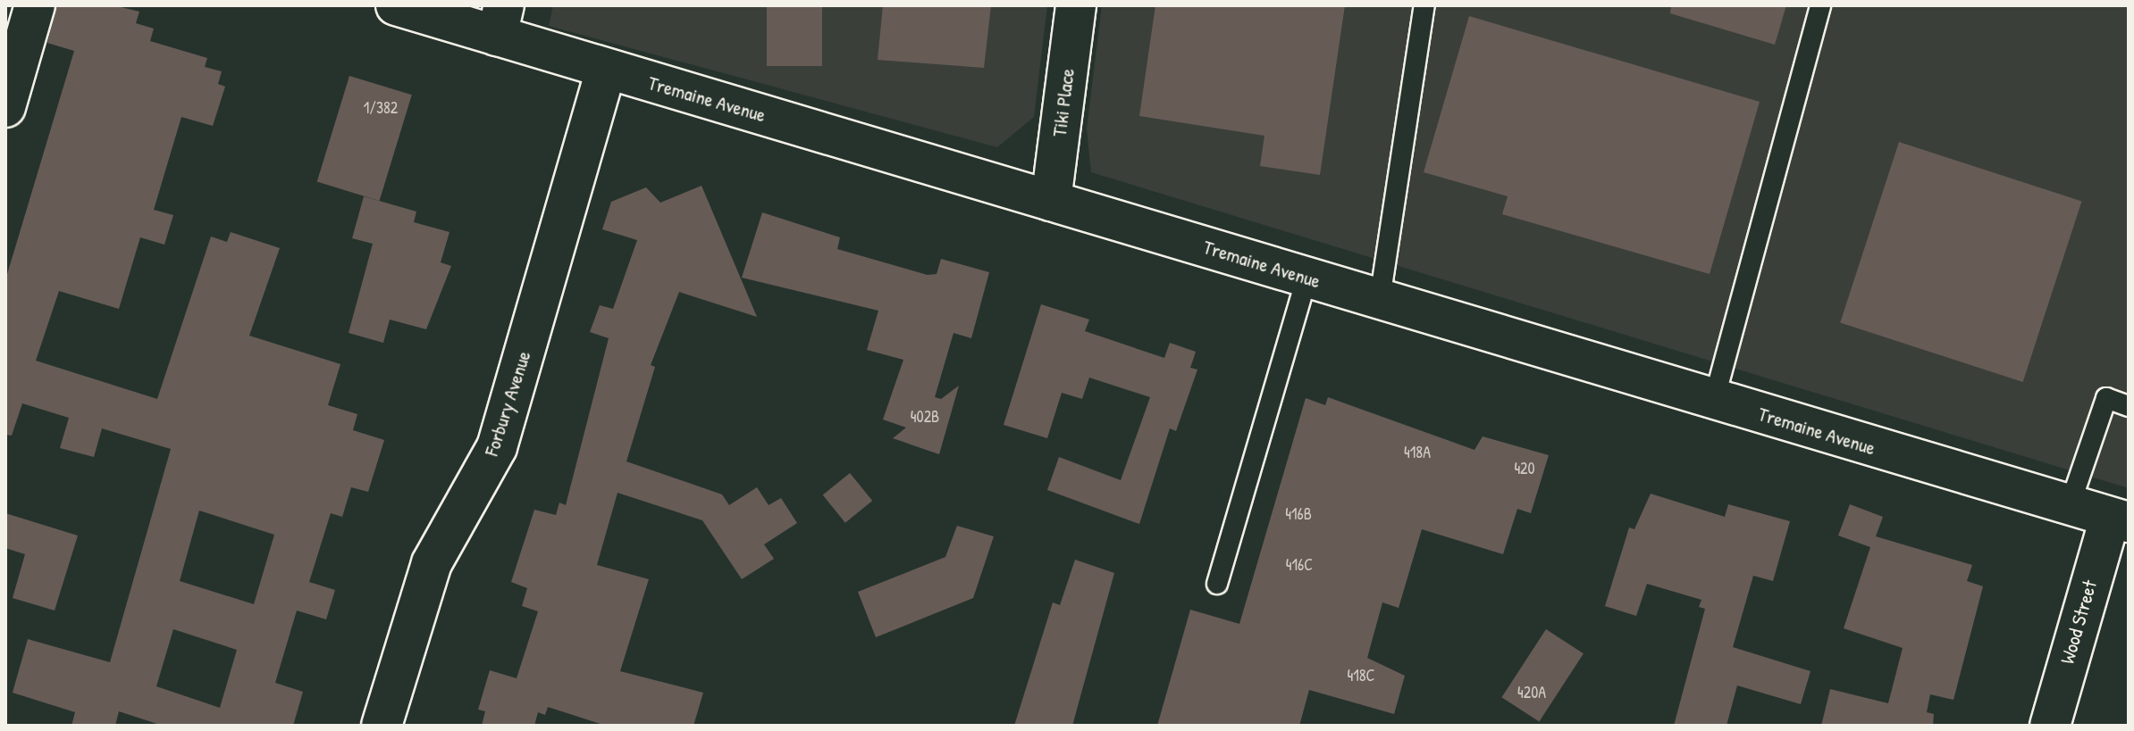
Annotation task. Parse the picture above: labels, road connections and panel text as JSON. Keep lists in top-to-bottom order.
{
  "streets": {
    "main road": [
      "Tremaine Avenue",
      "Tiki Place",
      "Forbury Avenue",
      "Wood Street"
    ]
  },
  "crossings": [
    ["Tremaine Avenue", "Tiki Place"],
    ["Tremaine Avenue", "Forbury Avenue"],
    ["Tremaine Avenue", "Wood Street"]
  ],
  "house_numbers": [
    "1/382",
    "402B",
    "418A",
    "420",
    "416B",
    "416C",
    "418C",
    "420A"
  ]
}
